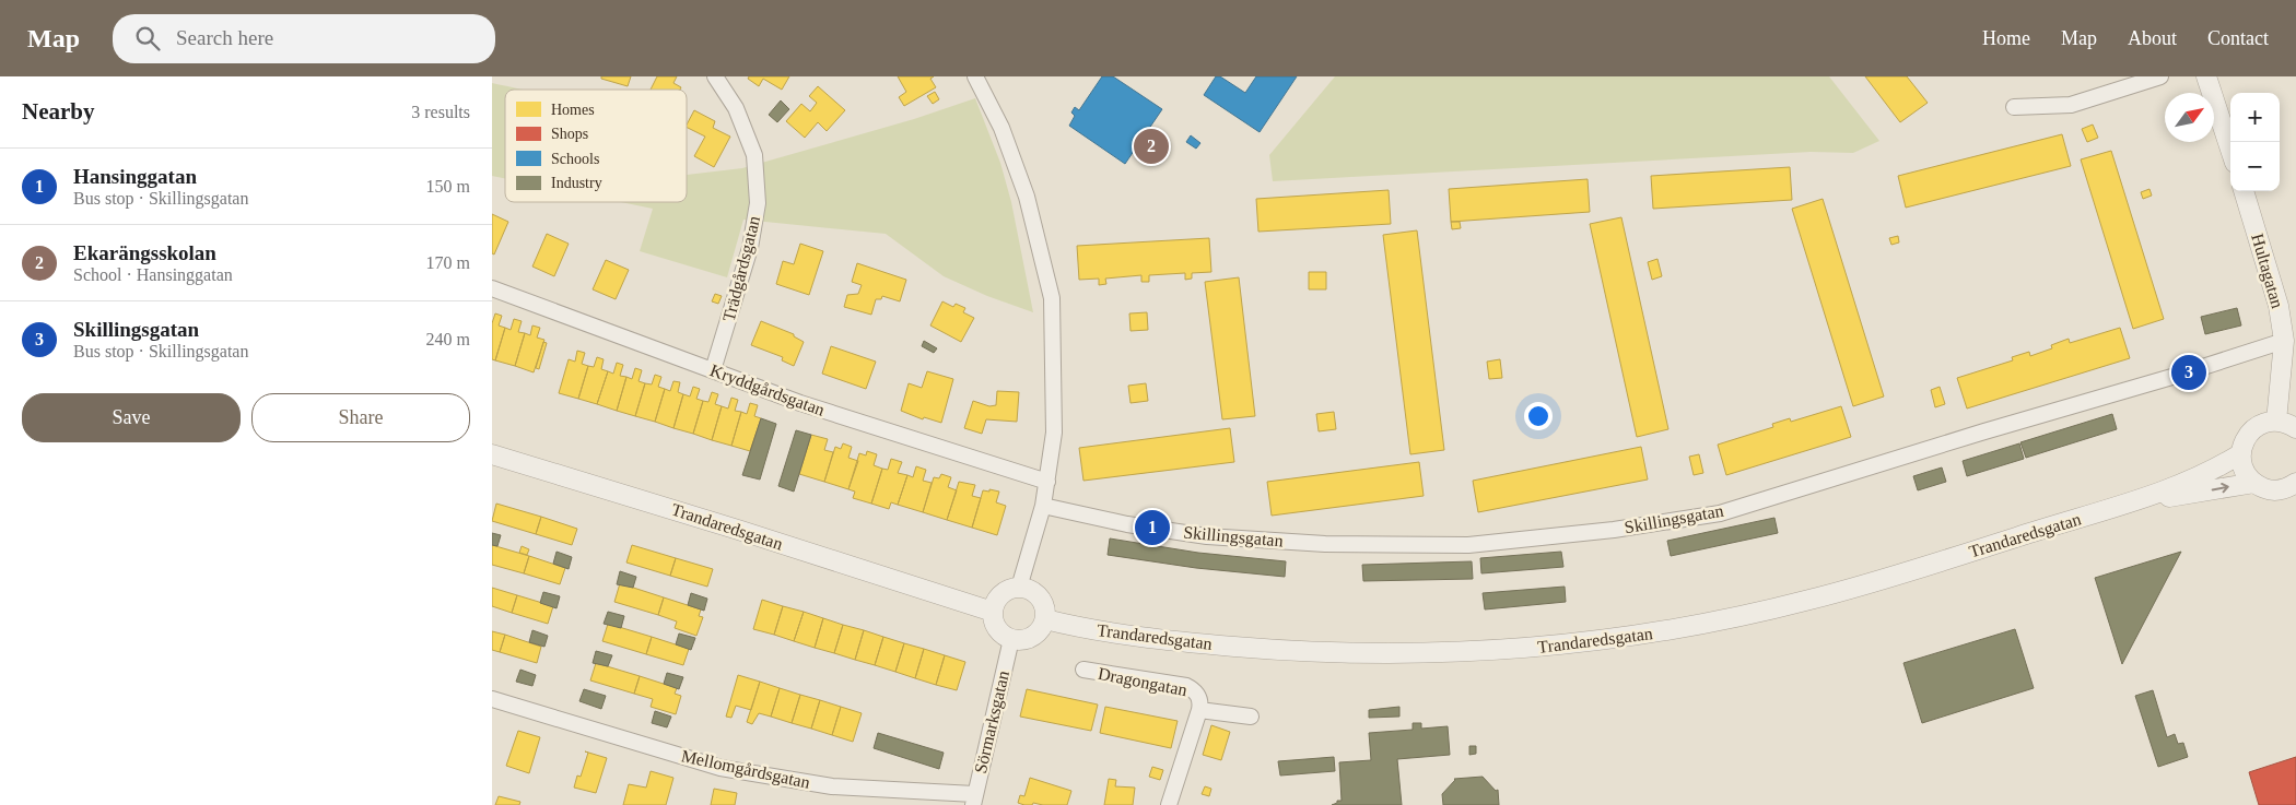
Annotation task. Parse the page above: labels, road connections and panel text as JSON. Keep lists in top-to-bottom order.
{
  "streets": {
    "street": [
      "Trädgårdsgatan",
      "Hultagatan",
      "Kryddgårdsgatan",
      "Skillingsgatan",
      "Trandaredsgatan",
      "Dragongatan",
      "Sörmarksgatan",
      "Mellomgårdsgatan"
    ]
  },
  "crossings": [
    ["Trädgårdsgatan", "Kryddgårdsgatan"],
    ["Hultagatan", "Skillingsgatan"],
    ["Trandaredsgatan", "Sörmarksgatan"],
    ["Sörmarksgatan", "Mellomgårdsgatan"]
  ],
  "legend": [
    "Homes",
    "Shops",
    "Schools",
    "Industry"
  ],
  "north": "top right",
  "page": {
    "header": "Map",
    "search": "Search here",
    "nav": [
      "Home",
      "Map",
      "About",
      "Contact"
    ],
    "heading": ["Nearby", "3 results"],
    "map_buttons": ["+", "−"],
    "pins": ["2", "3", "1"],
    "list": [
      {
        "mark": "1",
        "name": "Hansinggatan",
        "note": "Bus stop · Skillingsgatan",
        "value": "150 m"
      },
      {
        "mark": "2",
        "name": "Ekarängsskolan",
        "note": "School · Hansinggatan",
        "value": "170 m"
      },
      {
        "mark": "3",
        "name": "Skillingsgatan",
        "note": "Bus stop · Skillingsgatan",
        "value": "240 m"
      }
    ],
    "buttons": ["Save", "Share"]
  }
}
